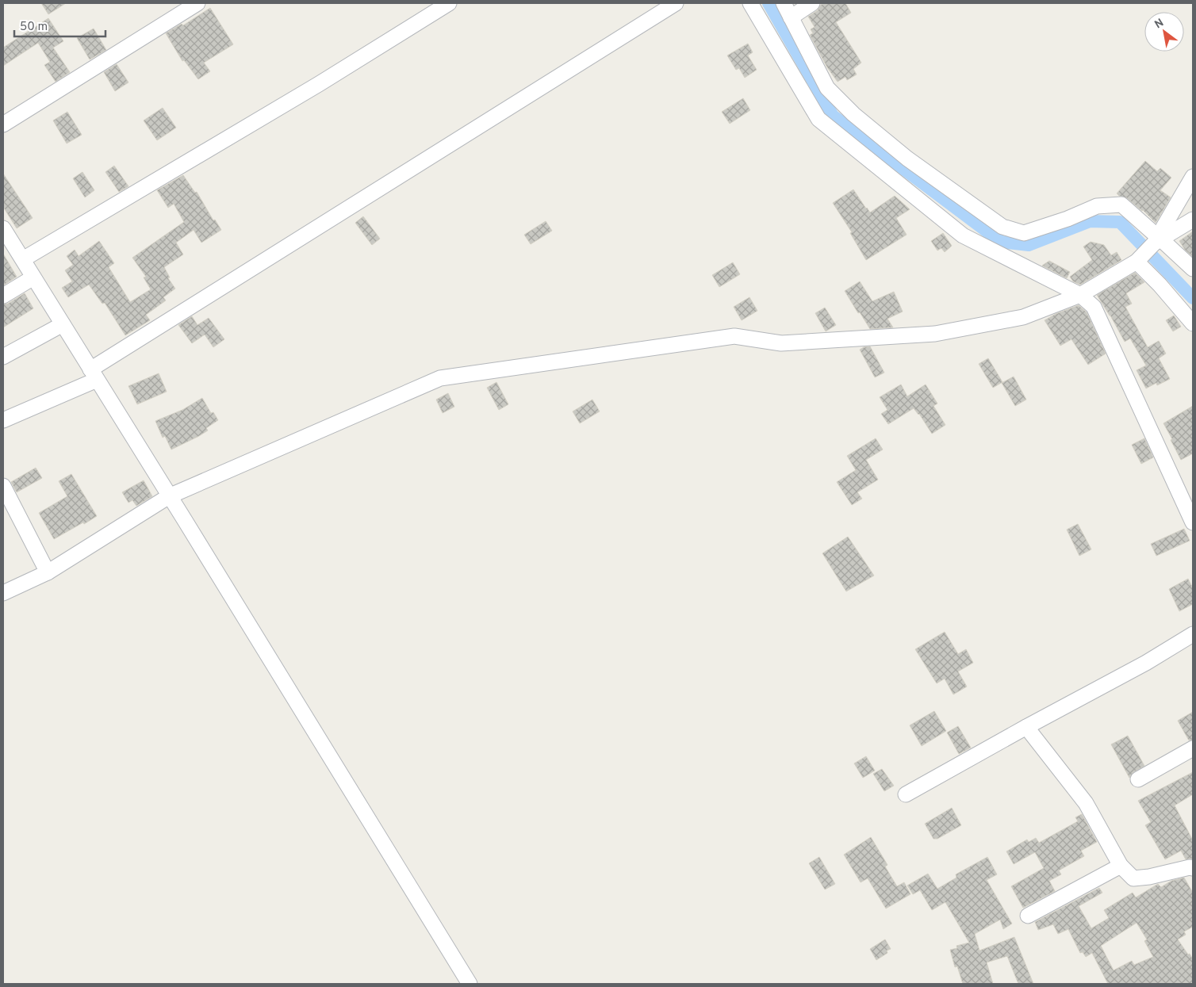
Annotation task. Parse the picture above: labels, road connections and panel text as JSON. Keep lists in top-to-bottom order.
{
  "scale_bar": "50 m",
  "north": "top left"
}
